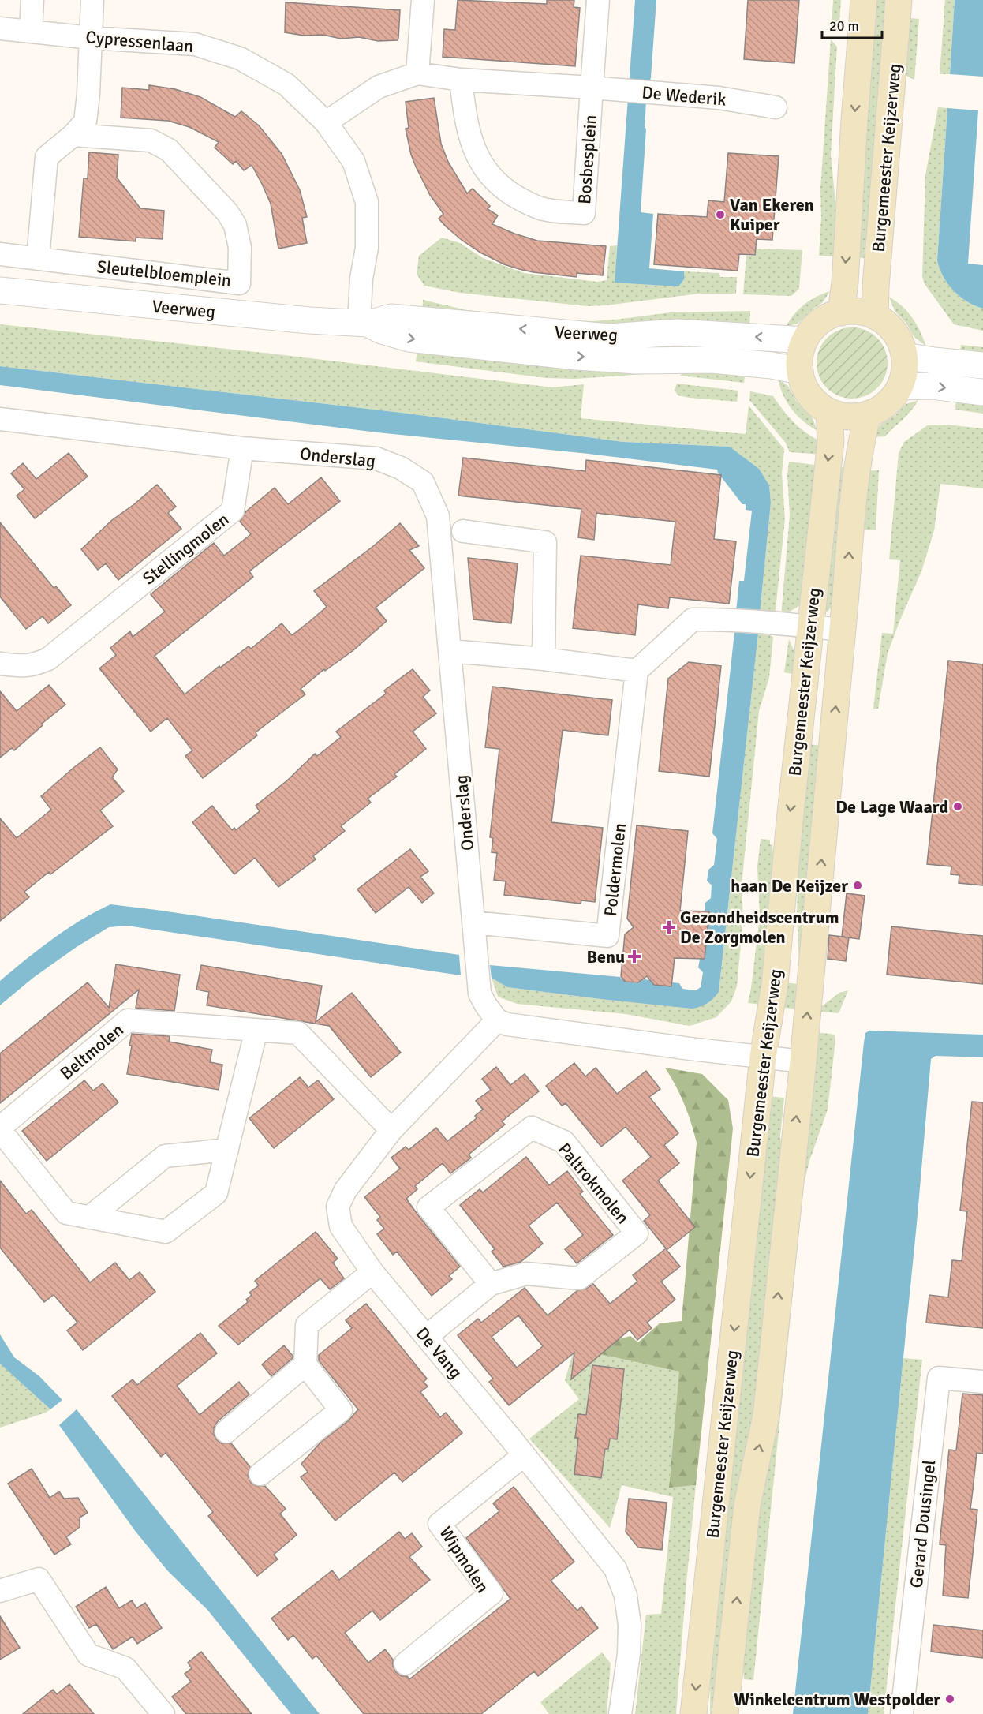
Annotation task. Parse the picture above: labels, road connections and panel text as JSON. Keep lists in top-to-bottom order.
{
  "streets": {
    "main road": ["Burgemeester Keijzerweg"],
    "street": [
      "Cypressenlaan",
      "De Wederik",
      "Bosbesplein",
      "Sleutelbloemplein",
      "Veerweg",
      "Onderslag",
      "Stellingmolen",
      "Poldermolen",
      "Beltmolen",
      "Paltrokmolen",
      "De Vang",
      "Gerard Dousingel",
      "Wipmolen"
    ]
  },
  "crossings": [
    ["Cypressenlaan", "Veerweg"],
    ["De Wederik", "Bosbesplein"],
    ["Burgemeester Keijzerweg", "Veerweg"],
    ["Onderslag", "Stellingmolen"],
    ["Onderslag", "Poldermolen"],
    ["Onderslag", "De Vang"],
    ["Beltmolen", "De Vang"],
    ["Paltrokmolen", "De Vang"],
    ["De Vang", "Wipmolen"]
  ],
  "places": {
    "other": [
      "Van Ekeren Kuiper",
      "De Lage Waard",
      "haan De Keijzer",
      "Winkelcentrum Westpolder"
    ],
    "health": ["Gezondheidscentrum De Zorgmolen", "Benu"]
  },
  "scale_bar": "20 m"
}
